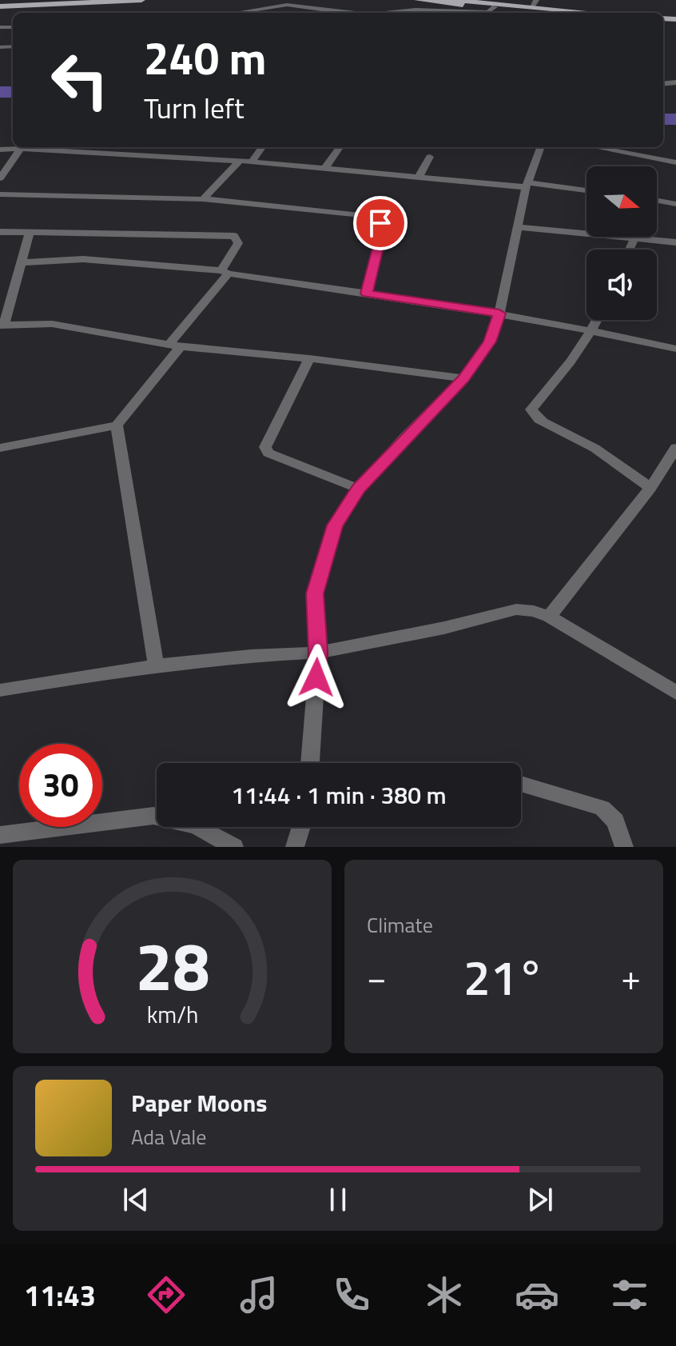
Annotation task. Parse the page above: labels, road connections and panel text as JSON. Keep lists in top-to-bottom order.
{
  "north": "right",
  "page": {
    "turn": ["240 m", "Turn left"],
    "limit": "30",
    "trip": "11:44 · 1 min · 380 m",
    "tile": "Climate",
    "heat": ["−", "21°", "+"],
    "song": ["Paper Moons", "Ada Vale"],
    "tabs": "11:43",
    "gauge": ["28", "km/h"]
  }
}
